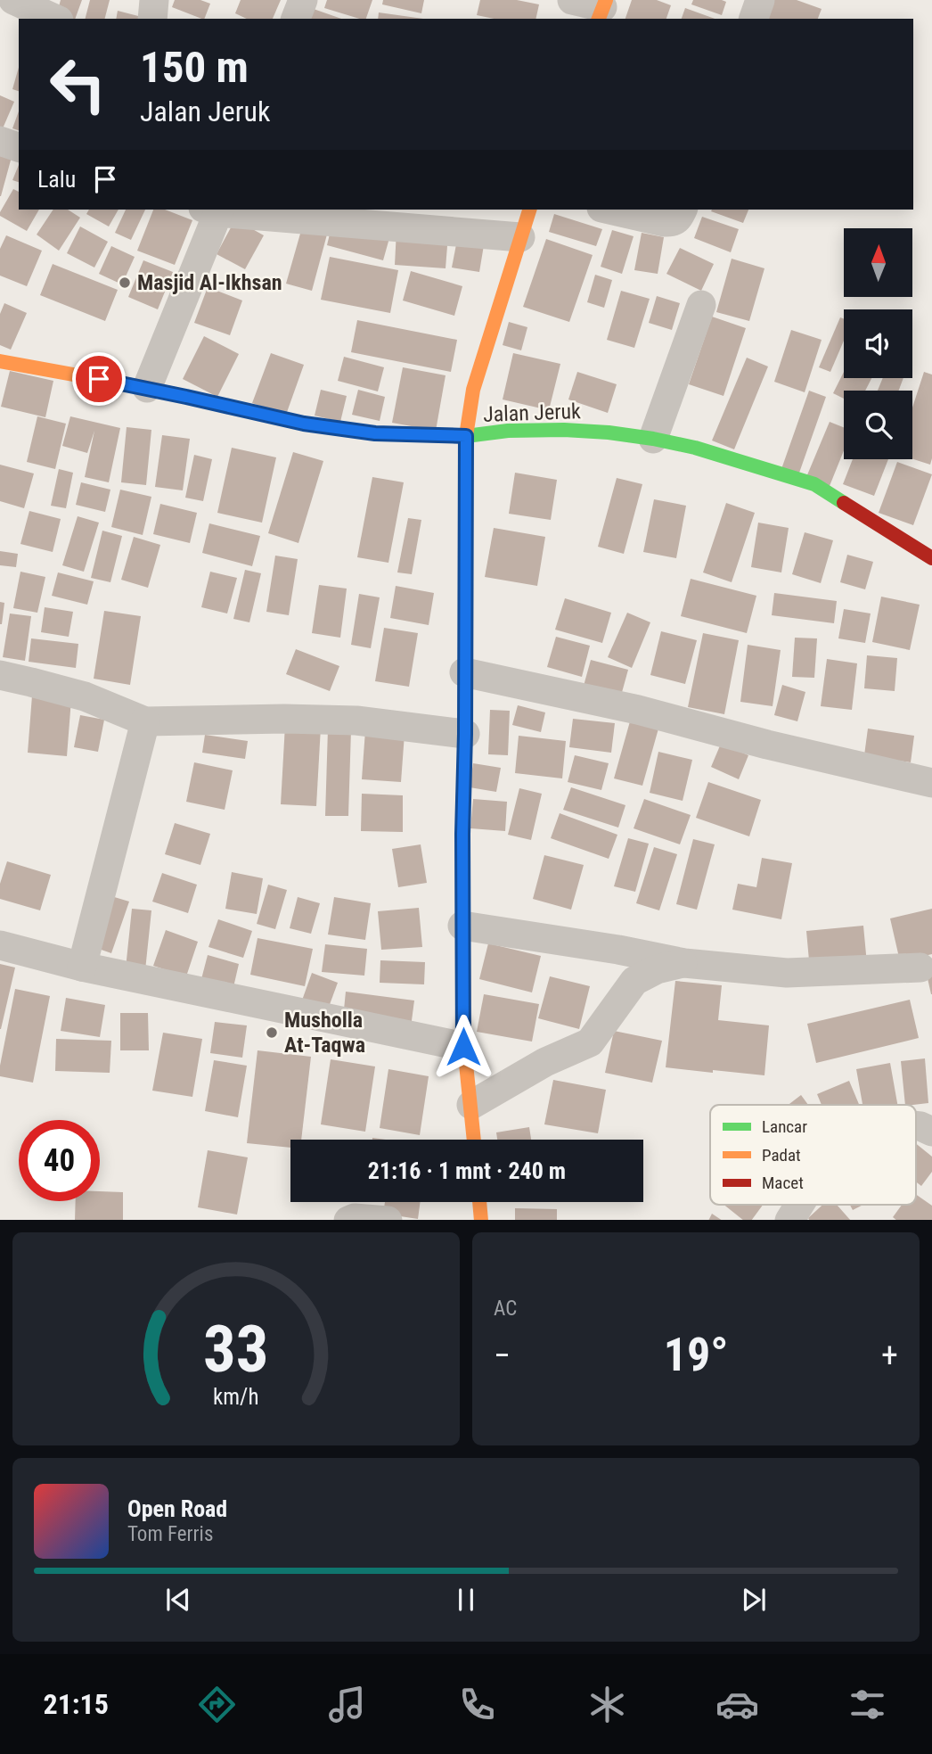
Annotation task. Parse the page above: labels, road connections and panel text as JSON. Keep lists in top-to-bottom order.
{
  "streets": {
    "street": ["Jalan Jeruk"]
  },
  "places": ["Masjid Al-Ikhsan", "Musholla At-Taqwa"],
  "legend": ["Lancar", "Padat", "Macet"],
  "north": "top",
  "page": {
    "turn": ["150 m", "Jalan Jeruk"],
    "then": "Lalu",
    "limit": "40",
    "trip": "21:16 · 1 mnt · 240 m",
    "tile": "AC",
    "heat": ["−", "19°", "+"],
    "song": ["Open Road", "Tom Ferris"],
    "tabs": "21:15",
    "gauge": ["33", "km/h"]
  }
}
